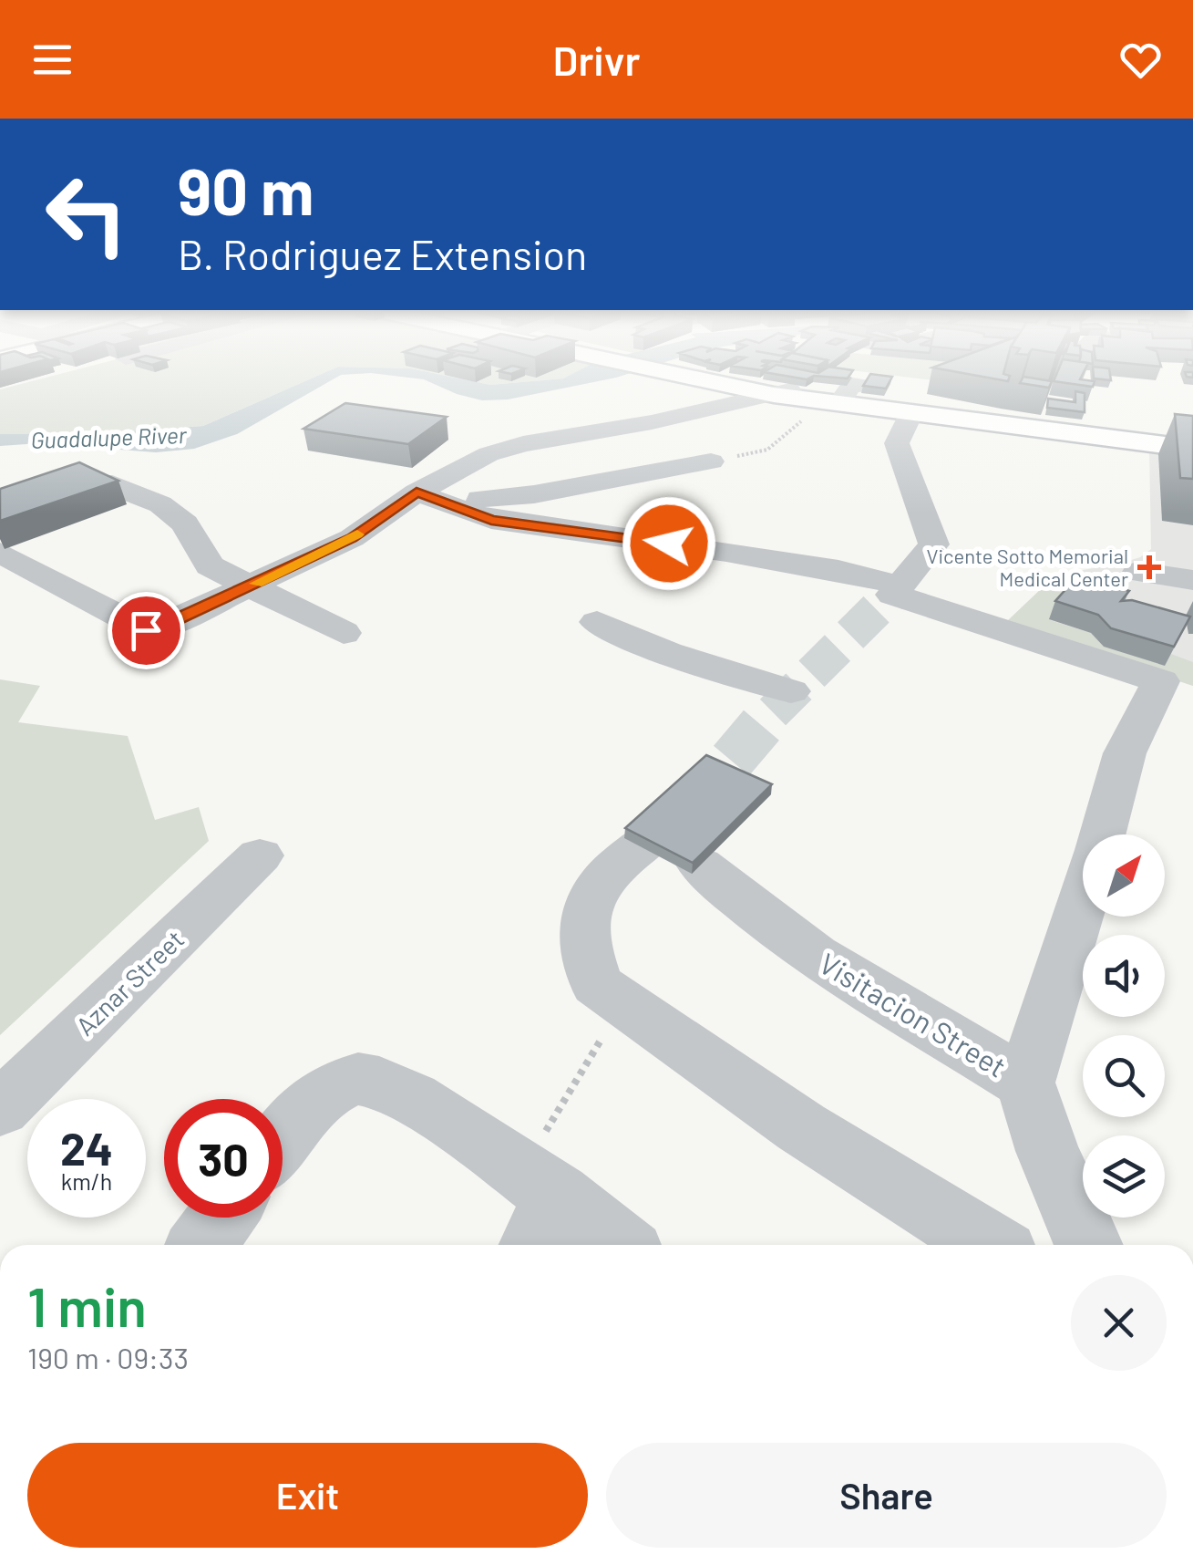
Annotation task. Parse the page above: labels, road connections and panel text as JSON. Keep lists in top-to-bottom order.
{
  "streets": {
    "street": ["Aznar Street", "Visitacion Street"]
  },
  "water": ["Guadalupe River"],
  "places": {
    "health": ["Vicente Sotto Memorial Medical Center"]
  },
  "north": "top right",
  "page": {
    "header": "Drivr",
    "turn": ["90 m", "B. Rodriguez Extension"],
    "speed": "24 km/h",
    "limit": "30",
    "heading": ["1 min", "190 m · 09:33"],
    "buttons": ["Exit", "Share"]
  }
}
